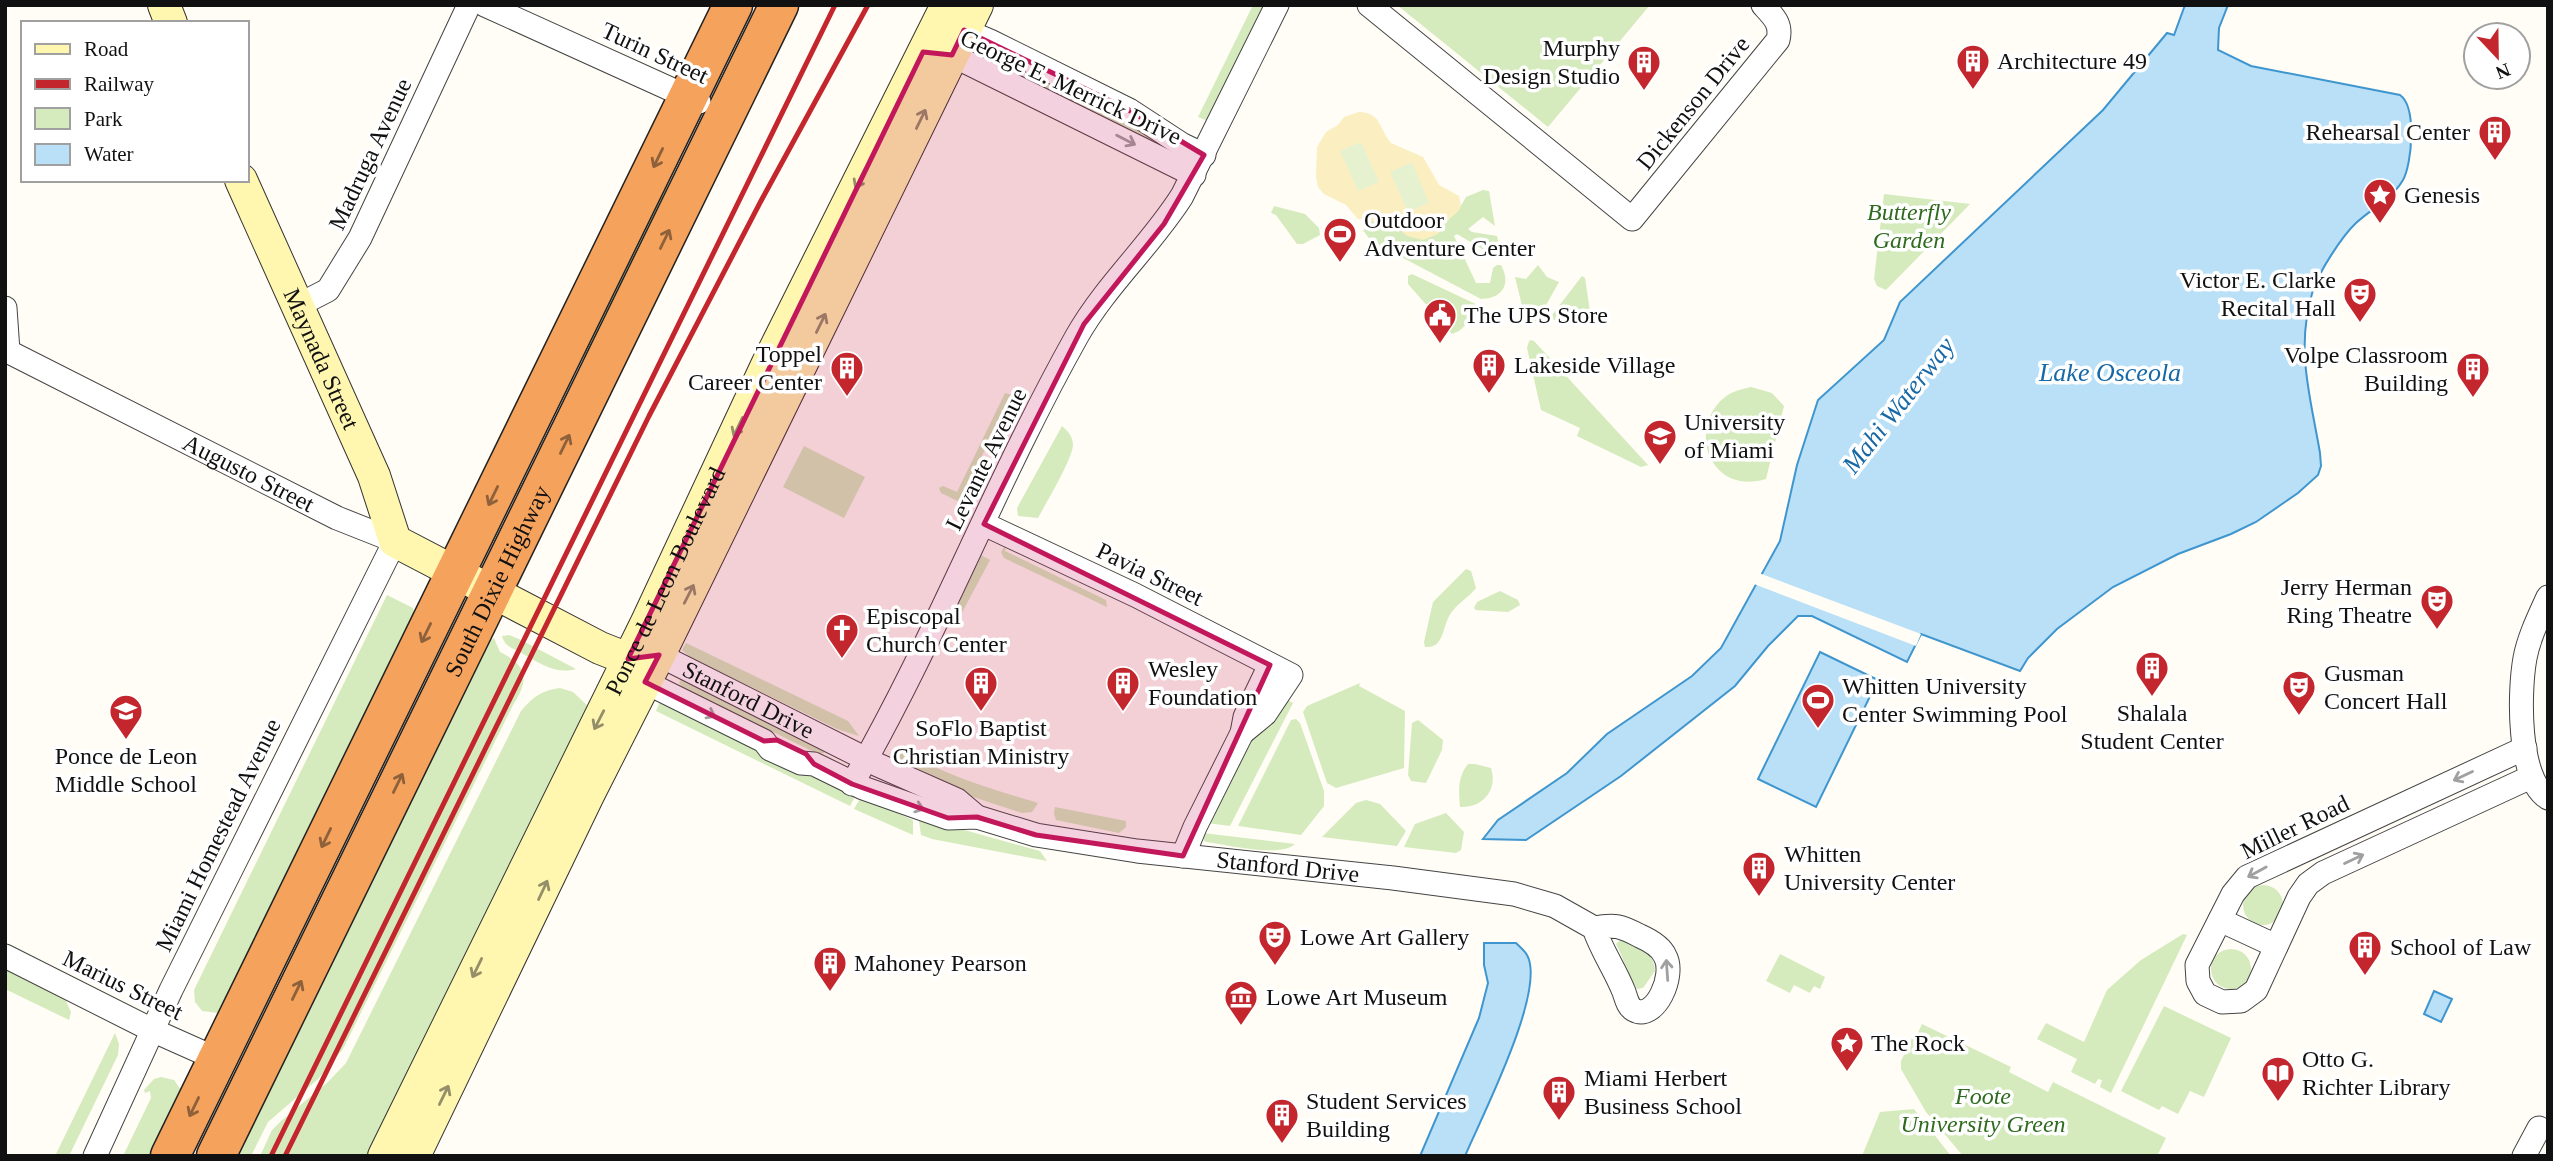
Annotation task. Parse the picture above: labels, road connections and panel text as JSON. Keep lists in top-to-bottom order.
{
  "streets": {
    "highway": ["South Dixie Highway"],
    "street": [
      "Turin Street",
      "George E. Merrick Drive",
      "Dickenson Drive",
      "Madruga Avenue",
      "Maynada Street",
      "Levante Avenue",
      "Augusto Street",
      "Pavia Street",
      "Ponce de Leon Boulevard",
      "Stanford Drive",
      "Miller Road",
      "Miami Homestead Avenue",
      "Marius Street"
    ]
  },
  "crossings": [
    ["Turin Street", "South Dixie Highway"],
    ["George E. Merrick Drive", "Levante Avenue"],
    ["George E. Merrick Drive", "Ponce de Leon Boulevard"],
    ["Madruga Avenue", "Maynada Street"],
    ["Maynada Street", "Augusto Street"],
    ["Maynada Street", "Miami Homestead Avenue"],
    ["Levante Avenue", "Pavia Street"],
    ["Levante Avenue", "Stanford Drive"],
    ["Augusto Street", "South Dixie Highway"],
    ["Augusto Street", "Stanford Drive"],
    ["Augusto Street", "Miami Homestead Avenue"],
    ["Pavia Street", "Stanford Drive"],
    ["Ponce de Leon Boulevard", "Stanford Drive"],
    ["South Dixie Highway", "Stanford Drive"],
    ["South Dixie Highway", "Marius Street"],
    ["Miami Homestead Avenue", "Marius Street"]
  ],
  "water": ["Lake Osceola", "Mahi Waterway"],
  "parks": ["Butterfly Garden", "Foote University Green"],
  "places": {
    "building": [
      "Architecture 49",
      "Murphy Design Studio",
      "Rehearsal Center",
      "Lakeside Village",
      "Toppel Career Center",
      "Volpe Classroom Building",
      "Shalala Student Center",
      "SoFlo Baptist Christian Ministry",
      "Wesley Foundation",
      "Whitten University Center",
      "School of Law",
      "Mahoney Pearson",
      "Miami Herbert Business School",
      "Student Services Building"
    ],
    "place": ["Genesis", "The Rock"],
    "sports": ["Outdoor Adventure Center", "Whitten University Center Swimming Pool"],
    "theatre": [
      "Victor E. Clarke Recital Hall",
      "Jerry Herman Ring Theatre",
      "Gusman Concert Hall",
      "Lowe Art Gallery"
    ],
    "public building": ["The UPS Store"],
    "school or university": ["University of Miami", "Ponce de Leon Middle School"],
    "church": ["Episcopal Church Center"],
    "museum": ["Lowe Art Museum"],
    "library": ["Otto G. Richter Library"]
  },
  "legend": [
    "Road",
    "Railway",
    "Park",
    "Water"
  ],
  "north": "bottom"
}
